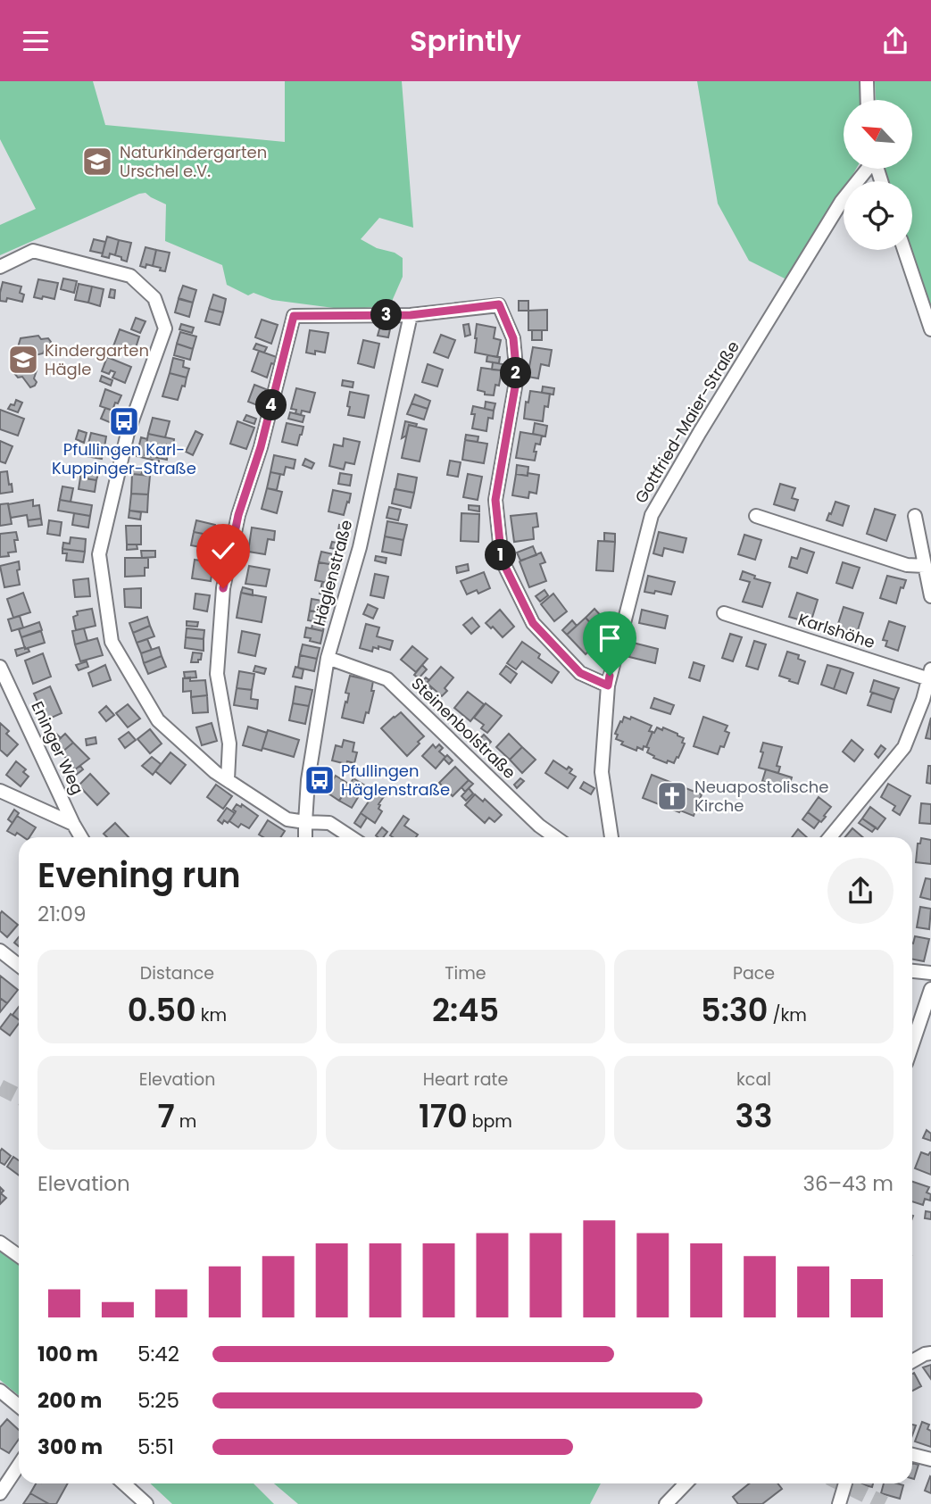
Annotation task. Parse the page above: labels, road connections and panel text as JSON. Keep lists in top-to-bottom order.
{
  "streets": {
    "street": [
      "Gottfried-Maier-Straße",
      "Häglenstraße",
      "Karlshöhe",
      "Steinenbolstraße",
      "Eninger Weg"
    ]
  },
  "crossings": [
    ["Häglenstraße", "Steinenbolstraße"]
  ],
  "places": {
    "school or university": ["Naturkindergarten Urschel e.V.", "Kindergarten Hägle"],
    "bus stop": ["Pfullingen Karl- Kuppinger-Straße", "Pfullingen Häglenstraße"],
    "church": ["Neuapostolische Kirche"]
  },
  "north": "top left",
  "page": {
    "header": "Sprintly",
    "pins": [
      "3",
      "2",
      "4",
      "1"
    ],
    "heading": ["Evening run", "21:09"],
    "stats": [
      ["Distance", "0.50 km"],
      ["Time", "2:45"],
      ["Pace", "5:30 /km"],
      ["Elevation", "7 m"],
      ["Heart rate", "170 bpm"],
      ["kcal", "33"]
    ],
    "chart": ["Elevation", "36–43 m"],
    "list": [
      {
        "name": "100 m",
        "note": "5:42"
      },
      {
        "name": "200 m",
        "note": "5:25"
      },
      {
        "name": "300 m",
        "note": "5:51"
      }
    ]
  }
}
